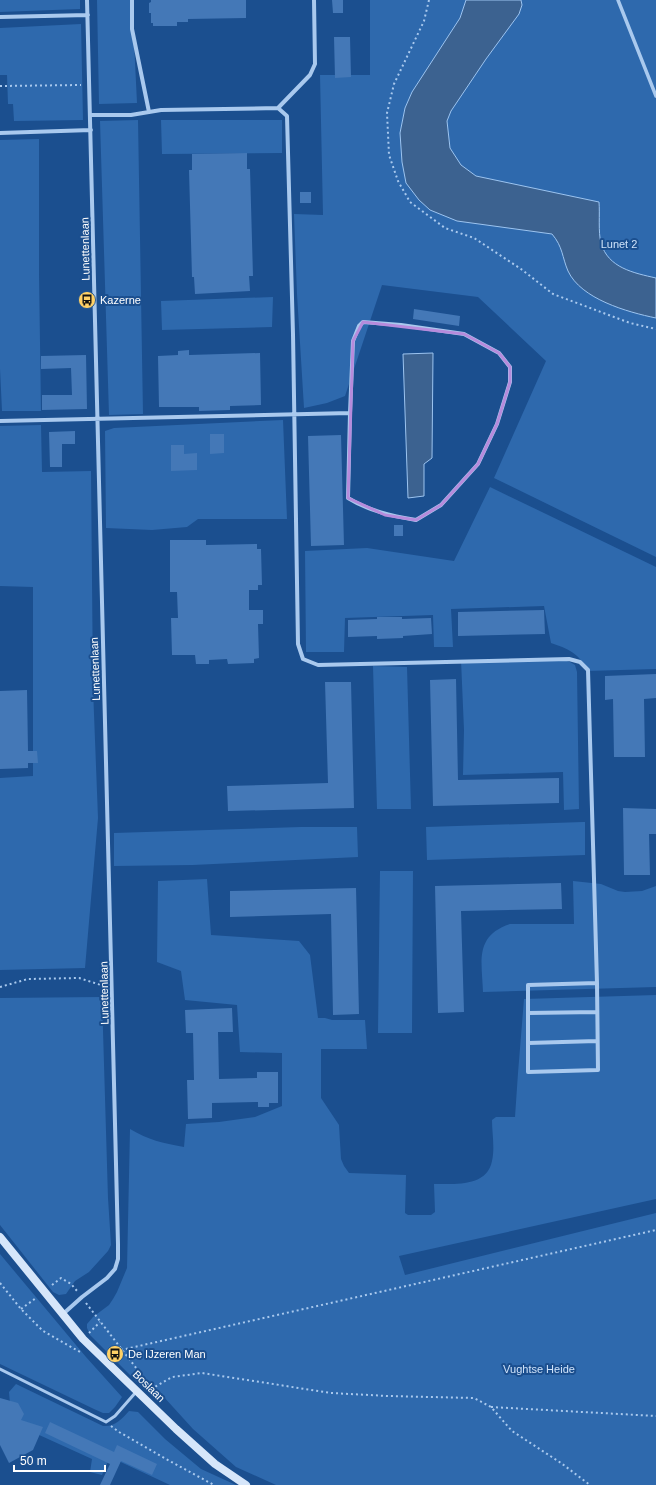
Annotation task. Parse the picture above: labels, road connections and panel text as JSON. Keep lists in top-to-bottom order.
{
  "streets": {
    "main road": ["Boslaan"],
    "street": ["Lunettenlaan"]
  },
  "crossings": [
    ["Lunettenlaan", "Boslaan"]
  ],
  "parks": ["Lunet 2", "Vughtse Heide"],
  "places": {
    "bus stop": ["Kazerne", "De IJzeren Man"]
  },
  "scale_bar": "50 m"
}
